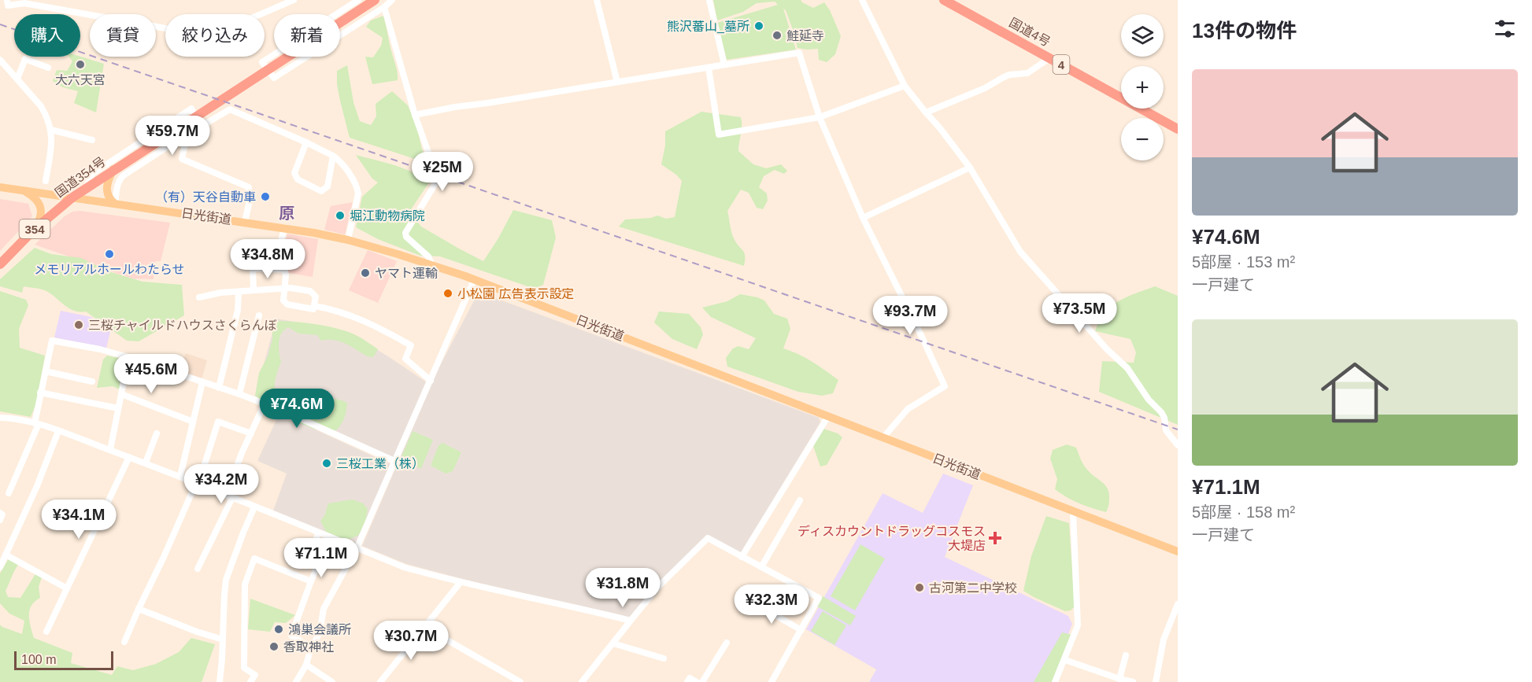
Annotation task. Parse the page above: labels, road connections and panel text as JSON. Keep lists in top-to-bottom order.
{
  "streets": {
    "highway": [
      "国道4号",
      "4",
      "国道354号",
      "354"
    ],
    "main road": ["日光街道"]
  },
  "crossings": [
    ["国道354号", "日光街道"]
  ],
  "districts": ["原"],
  "places": {
    "other": [
      "熊沢蕃山_墓所",
      "鮭延寺",
      "大六天宮",
      "（有）天谷自動車",
      "堀江動物病院",
      "メモリアルホールわたらせ",
      "ヤマト運輸",
      "小松園 広告表示設定",
      "三桜チャイルドハウスさくらんぼ",
      "三桜工業（株）",
      "古河第二中学校",
      "鴻巣会議所",
      "香取神社"
    ],
    "health": ["ディスカウントドラッグコスモス 大堤店"]
  },
  "scale_bar": "100 m",
  "page": {
    "heading": "13件の物件",
    "map_buttons": ["+", "−"],
    "chip": [
      "購入",
      "賃貸",
      "絞り込み",
      "新着"
    ],
    "list": [
      {
        "name": "¥74.6M",
        "note": "5部屋 · 153 m² · 一戸建て"
      },
      {
        "name": "¥71.1M",
        "note": "5部屋 · 158 m² · 一戸建て"
      }
    ],
    "price": [
      "¥59.7M",
      "¥25M",
      "¥34.8M",
      "¥73.5M",
      "¥93.7M",
      "¥45.6M",
      "¥74.6M",
      "¥34.2M",
      "¥34.1M",
      "¥71.1M",
      "¥31.8M",
      "¥32.3M",
      "¥30.7M"
    ],
    "scale": "100 m"
  }
}
